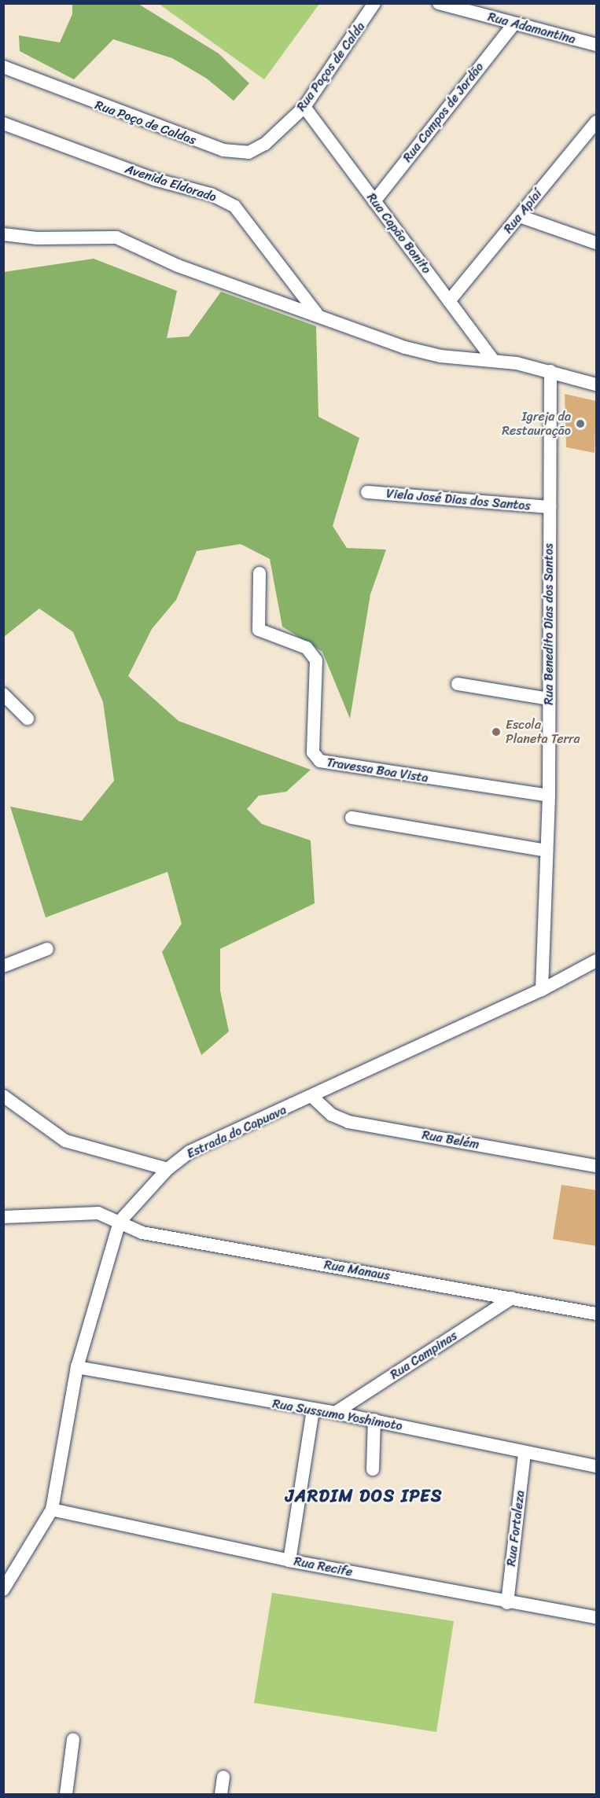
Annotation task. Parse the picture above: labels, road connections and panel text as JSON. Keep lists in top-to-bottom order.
{
  "streets": {
    "street": [
      "Rua Adamantina",
      "Rua Poços de Calda",
      "Rua Campos de Jordão",
      "Rua Poço de Caldas",
      "Avenida Eldorado",
      "Rua Apiaí",
      "Rua Capão Bonito",
      "Viela José Dias dos Santos",
      "Rua Benedito Dias dos Santos",
      "Travessa Boa Vista",
      "Estrada do Capuava",
      "Rua Belém",
      "Rua Manaus",
      "Rua Campinas",
      "Rua Sussumo Yoshimoto",
      "Rua Fortaleza",
      "Rua Recife"
    ]
  },
  "crossings": [
    ["Rua Adamantina", "Rua Campos de Jordão"],
    ["Rua Poços de Calda", "Rua Poço de Caldas"],
    ["Rua Poços de Calda", "Rua Capão Bonito"],
    ["Rua Campos de Jordão", "Rua Capão Bonito"],
    ["Rua Apiaí", "Rua Capão Bonito"],
    ["Viela José Dias dos Santos", "Rua Benedito Dias dos Santos"],
    ["Rua Benedito Dias dos Santos", "Travessa Boa Vista"],
    ["Rua Benedito Dias dos Santos", "Estrada do Capuava"],
    ["Estrada do Capuava", "Rua Belém"],
    ["Estrada do Capuava", "Rua Manaus"],
    ["Estrada do Capuava", "Rua Sussumo Yoshimoto"],
    ["Estrada do Capuava", "Rua Recife"],
    ["Rua Manaus", "Rua Campinas"],
    ["Rua Campinas", "Rua Sussumo Yoshimoto"],
    ["Rua Sussumo Yoshimoto", "Rua Fortaleza"],
    ["Rua Fortaleza", "Rua Recife"]
  ],
  "districts": ["JARDIM DOS IPES"],
  "places": ["Igreja da Restauração", "Escola Planeta Terra"]
}
